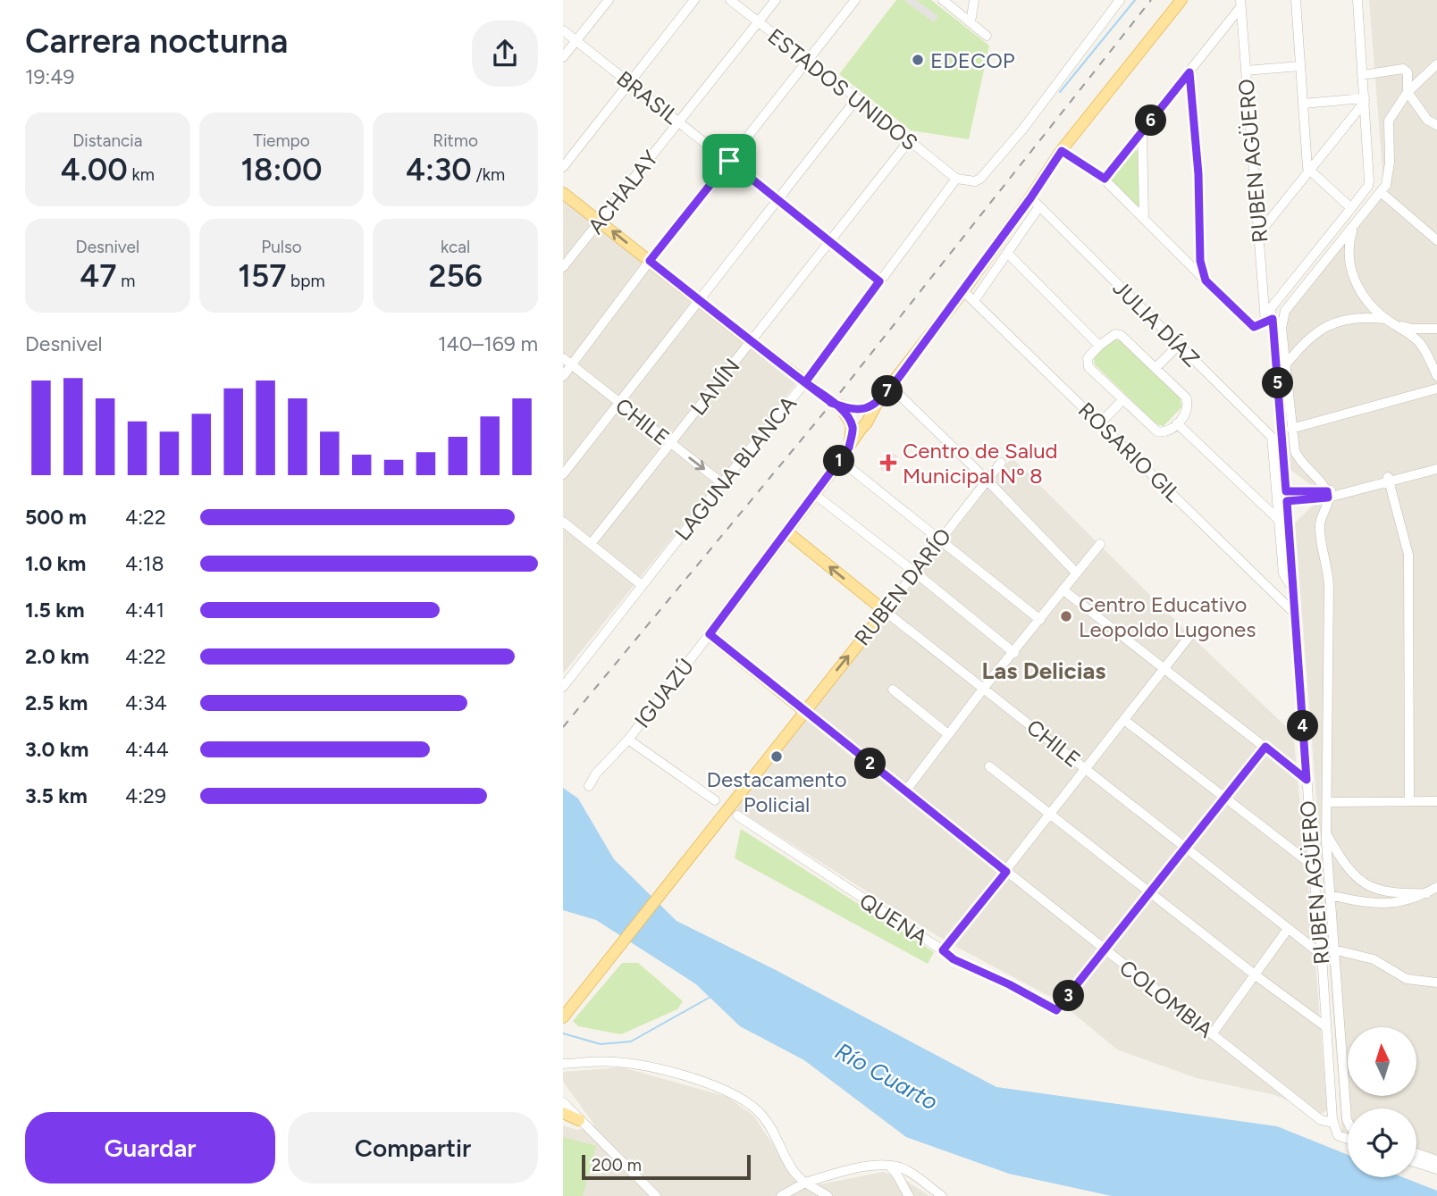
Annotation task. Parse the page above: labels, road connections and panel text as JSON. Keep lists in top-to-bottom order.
{
  "streets": {
    "main road": [
      "CHILE",
      "RUBEN DARÍO",
      "IGUAZÚ",
      "COLOMBIA"
    ],
    "street": [
      "ESTADOS UNIDOS",
      "BRASIL",
      "RUBEN AGÜERO",
      "ACHALAY",
      "JULIA DÍAZ",
      "LANÍN",
      "ROSARIO GIL",
      "LAGUNA BLANCA",
      "QUENA"
    ]
  },
  "crossings": [
    ["ESTADOS UNIDOS", "ACHALAY"],
    ["ESTADOS UNIDOS", "LANÍN"],
    ["ESTADOS UNIDOS", "LAGUNA BLANCA"],
    ["BRASIL", "ACHALAY"],
    ["BRASIL", "LANÍN"],
    ["BRASIL", "LAGUNA BLANCA"],
    ["RUBEN AGÜERO", "JULIA DÍAZ"],
    ["RUBEN AGÜERO", "CHILE"],
    ["RUBEN AGÜERO", "ROSARIO GIL"],
    ["RUBEN AGÜERO", "COLOMBIA"],
    ["JULIA DÍAZ", "IGUAZÚ"],
    ["LANÍN", "CHILE"],
    ["CHILE", "LAGUNA BLANCA"],
    ["CHILE", "RUBEN DARÍO"],
    ["CHILE", "IGUAZÚ"],
    ["ROSARIO GIL", "IGUAZÚ"],
    ["RUBEN DARÍO", "COLOMBIA"],
    ["IGUAZÚ", "COLOMBIA"],
    ["QUENA", "COLOMBIA"]
  ],
  "districts": ["Las Delicias"],
  "water": ["Río Cuarto"],
  "places": {
    "other": ["EDECOP", "Centro Educativo Leopoldo Lugones", "Destacamento Policial"],
    "health": ["Centro de Salud Municipal Nº 8"]
  },
  "scale_bar": "200 m",
  "north": "top",
  "page": {
    "heading": ["Carrera nocturna", "19:49"],
    "pins": [
      "6",
      "5",
      "7",
      "1",
      "4",
      "2",
      "3"
    ],
    "stats": [
      ["Distancia", "4.00 km"],
      ["Tiempo", "18:00"],
      ["Ritmo", "4:30 /km"],
      ["Desnivel", "47 m"],
      ["Pulso", "157 bpm"],
      ["kcal", "256"]
    ],
    "chart": ["Desnivel", "140–169 m"],
    "list": [
      {
        "name": "500 m",
        "note": "4:22"
      },
      {
        "name": "1.0 km",
        "note": "4:18"
      },
      {
        "name": "1.5 km",
        "note": "4:41"
      },
      {
        "name": "2.0 km",
        "note": "4:22"
      },
      {
        "name": "2.5 km",
        "note": "4:34"
      },
      {
        "name": "3.0 km",
        "note": "4:44"
      },
      {
        "name": "3.5 km",
        "note": "4:29"
      }
    ],
    "buttons": ["Guardar", "Compartir"],
    "scale": "200 m"
  }
}
